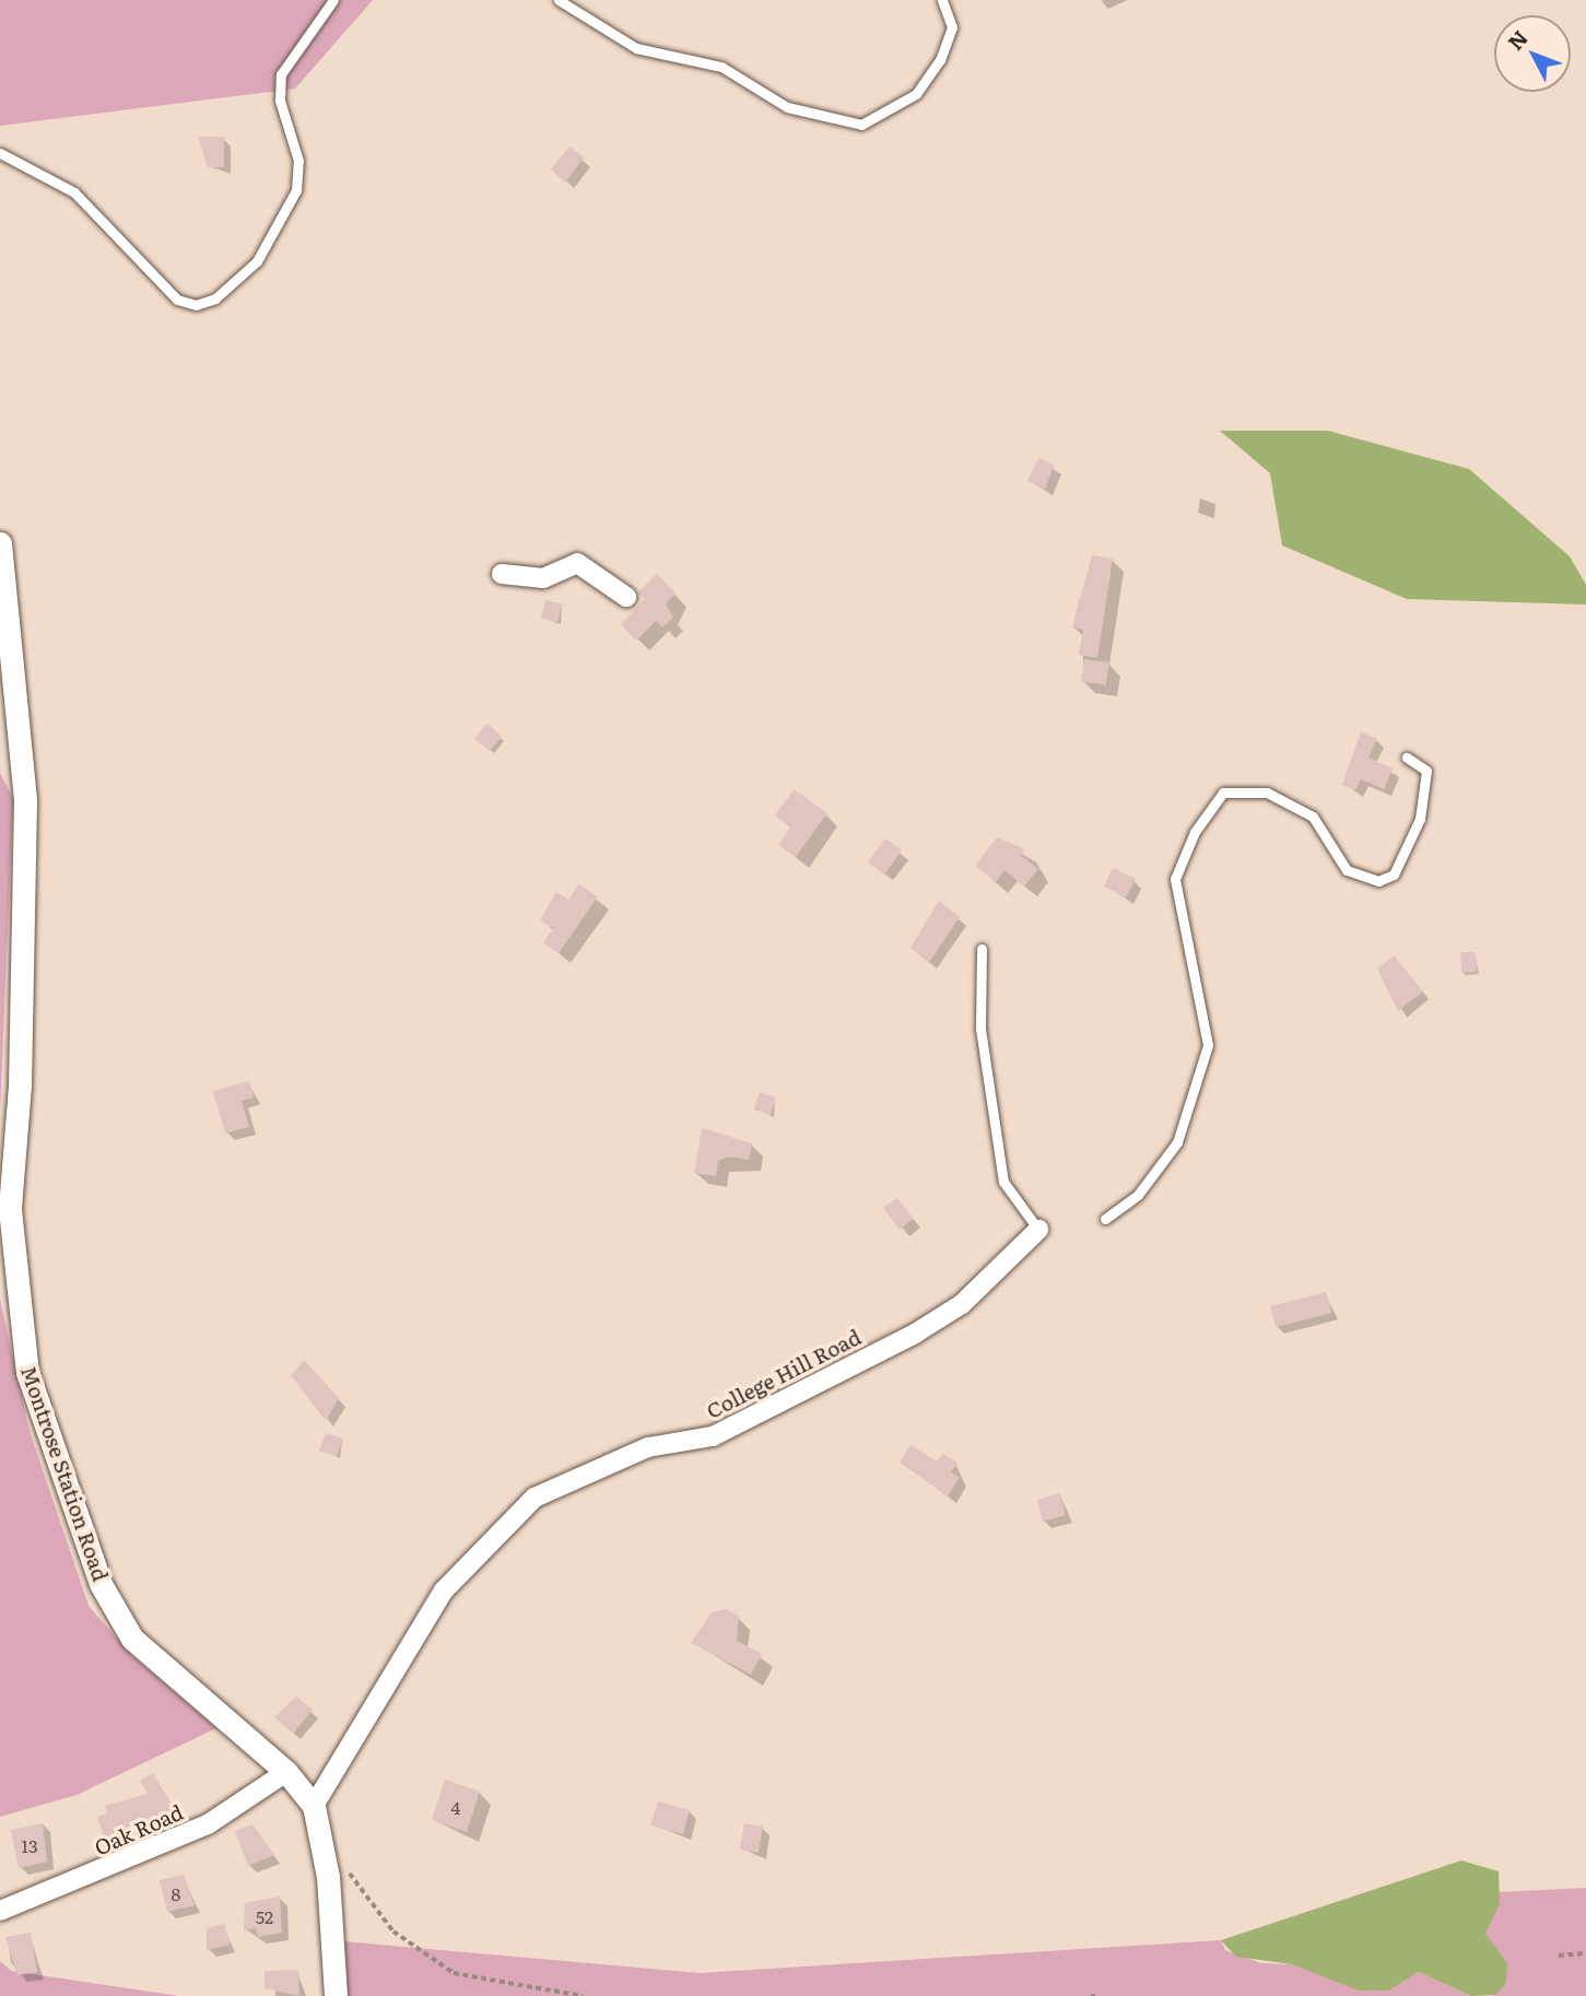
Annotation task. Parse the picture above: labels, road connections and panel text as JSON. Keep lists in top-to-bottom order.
{
  "streets": {
    "street": ["College Hill Road", "Montrose Station Road", "Oak Road"]
  },
  "crossings": [
    ["College Hill Road", "Montrose Station Road"],
    ["Montrose Station Road", "Oak Road"]
  ],
  "house_numbers": [
    "4",
    "13",
    "8",
    "52"
  ],
  "north": "top left"
}
